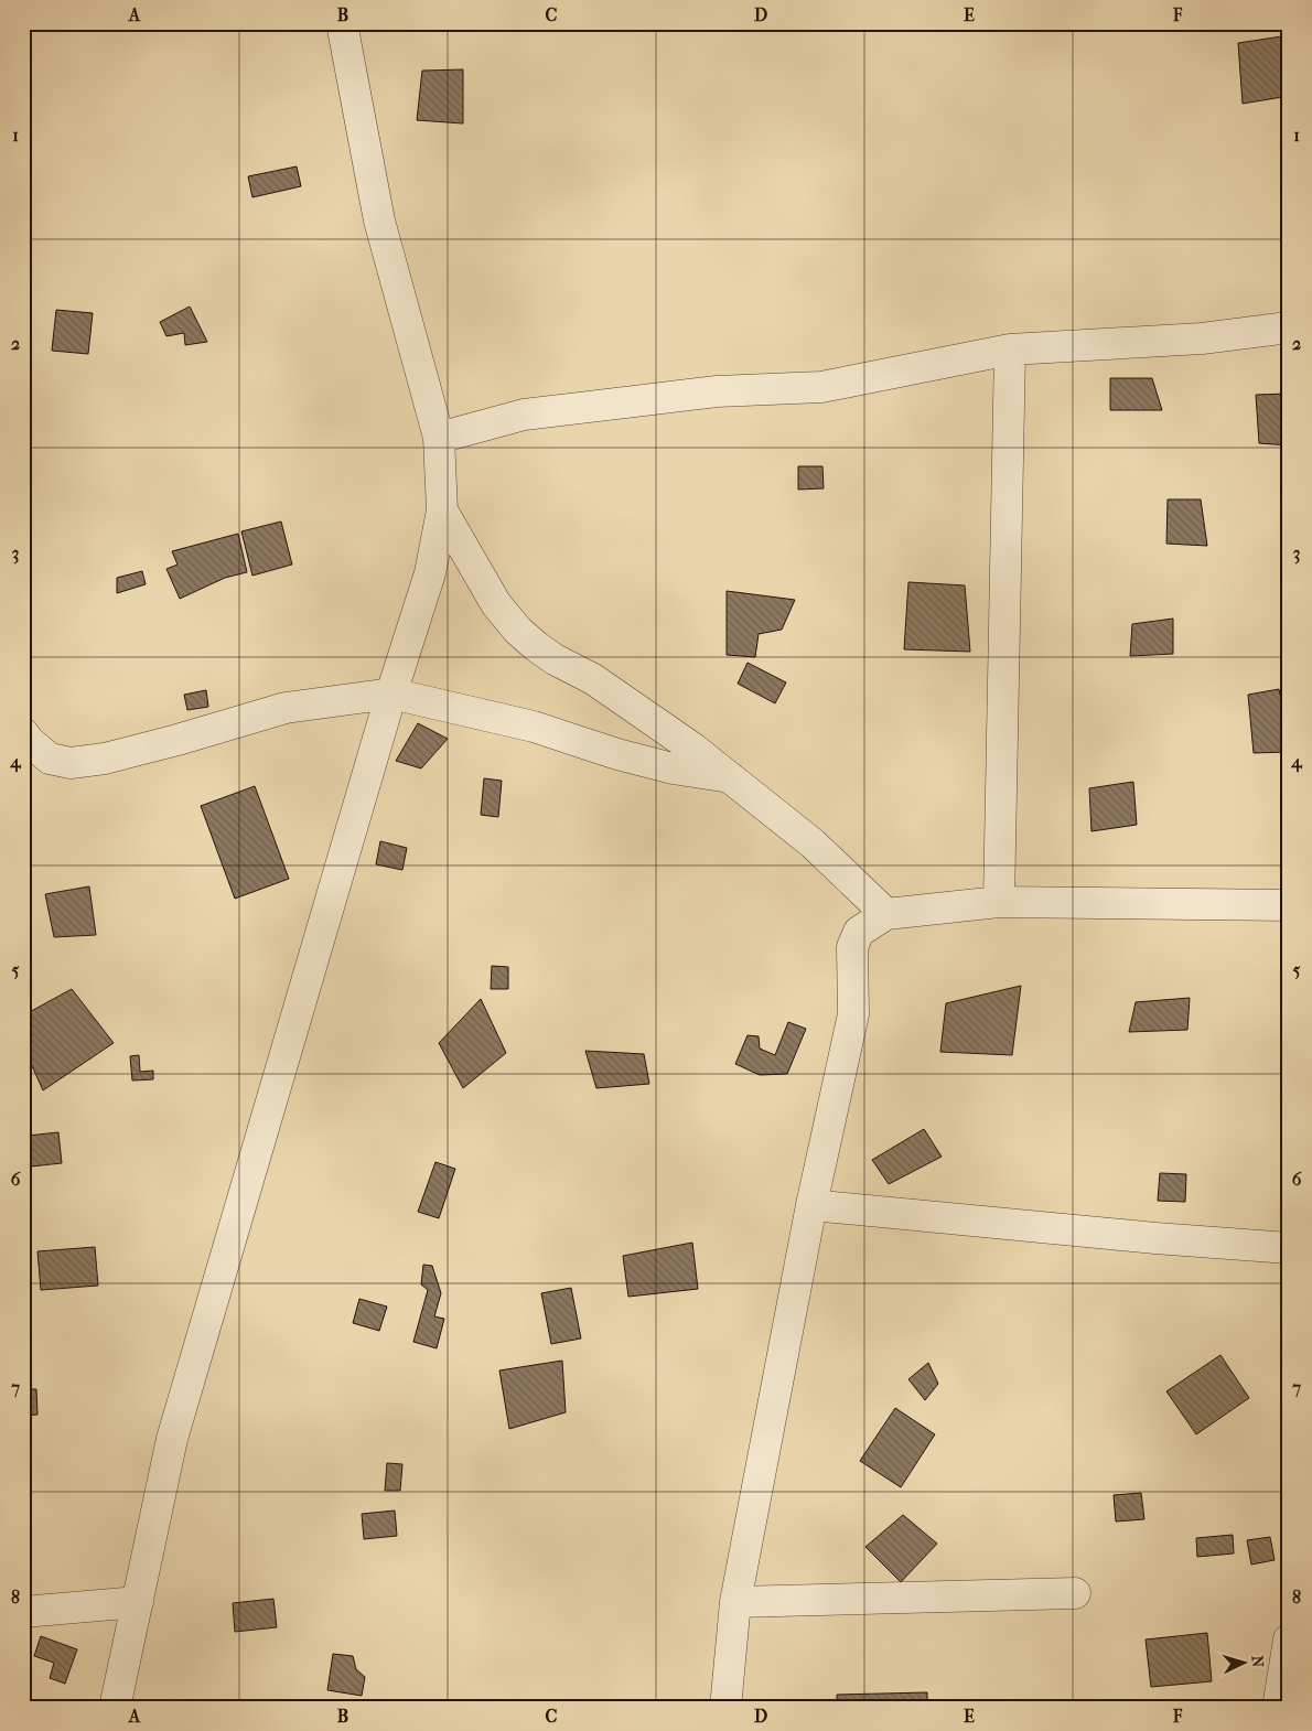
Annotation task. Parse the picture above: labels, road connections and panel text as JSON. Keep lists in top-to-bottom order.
{
  "north": "right",
  "grid": {
    "columns": [
      "A",
      "B",
      "C",
      "D",
      "E",
      "F"
    ],
    "rows": [
      "1",
      "2",
      "3",
      "4",
      "5",
      "6",
      "7",
      "8"
    ]
  }
}
